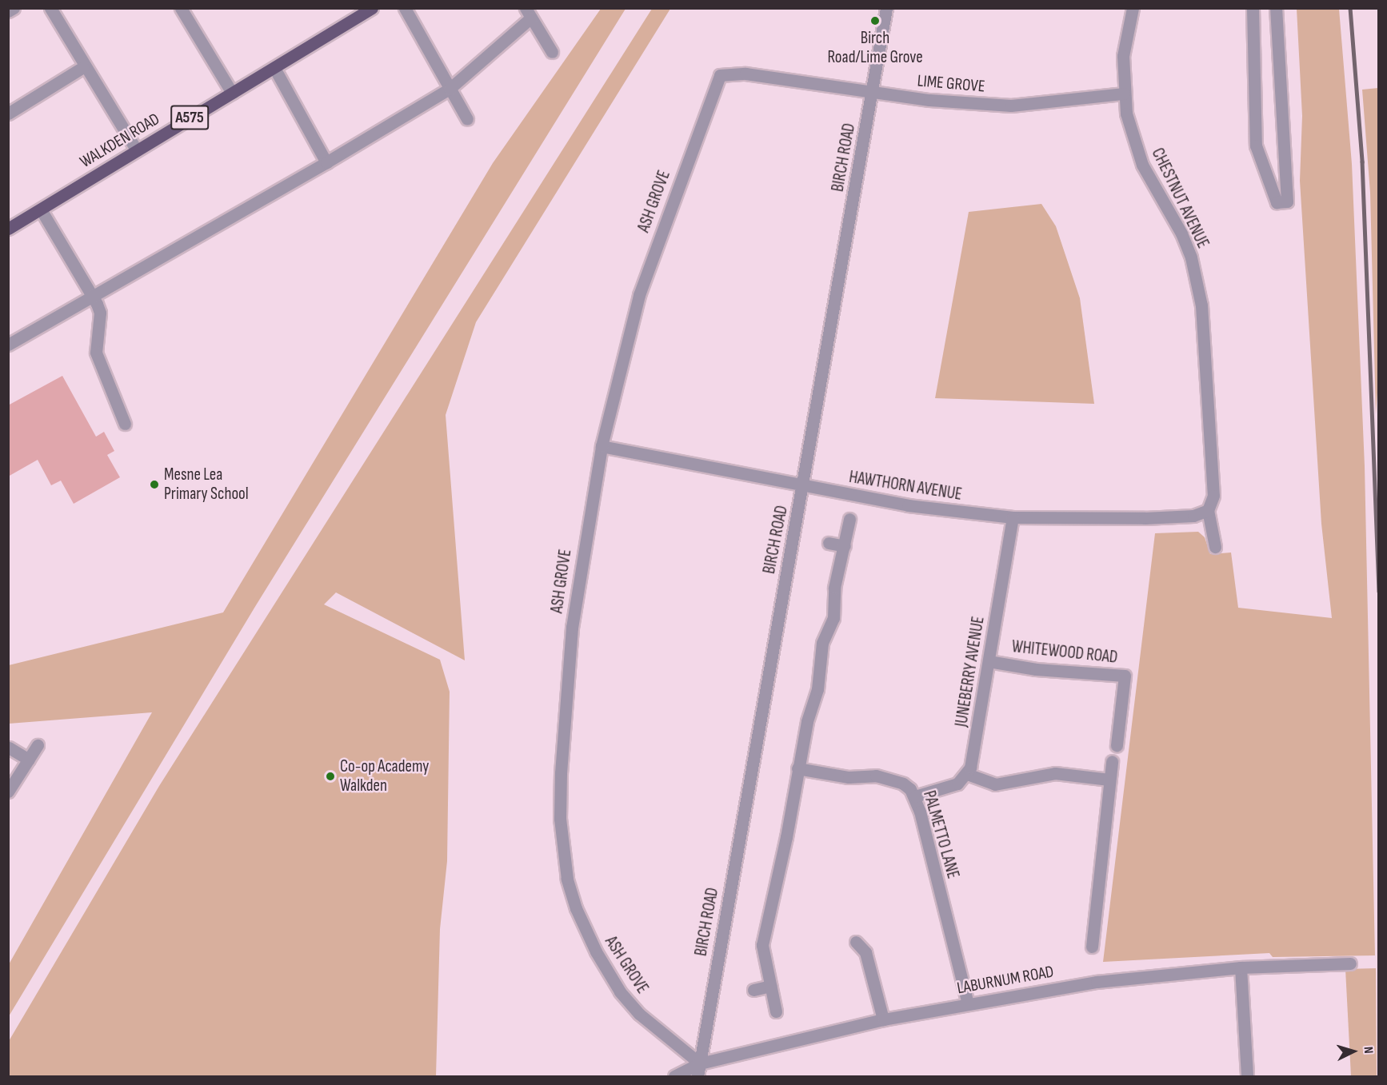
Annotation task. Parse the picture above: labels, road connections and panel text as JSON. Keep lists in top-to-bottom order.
{
  "streets": {
    "main road": ["A575", "WALKDEN ROAD"],
    "street": [
      "LIME GROVE",
      "BIRCH ROAD",
      "CHESTNUT AVENUE",
      "ASH GROVE",
      "HAWTHORN AVENUE",
      "WHITEWOOD ROAD",
      "JUNEBERRY AVENUE",
      "PALMETTO LANE",
      "LABURNUM ROAD"
    ]
  },
  "crossings": [
    ["LIME GROVE", "BIRCH ROAD"],
    ["LIME GROVE", "CHESTNUT AVENUE"],
    ["LIME GROVE", "ASH GROVE"],
    ["BIRCH ROAD", "ASH GROVE"],
    ["BIRCH ROAD", "HAWTHORN AVENUE"],
    ["BIRCH ROAD", "LABURNUM ROAD"],
    ["CHESTNUT AVENUE", "HAWTHORN AVENUE"],
    ["ASH GROVE", "HAWTHORN AVENUE"],
    ["ASH GROVE", "LABURNUM ROAD"],
    ["HAWTHORN AVENUE", "JUNEBERRY AVENUE"],
    ["WHITEWOOD ROAD", "JUNEBERRY AVENUE"],
    ["PALMETTO LANE", "LABURNUM ROAD"]
  ],
  "places": ["Birch Road/Lime Grove", "Mesne Lea Primary School", "Co-op Academy Walkden"],
  "north": "right"
}
